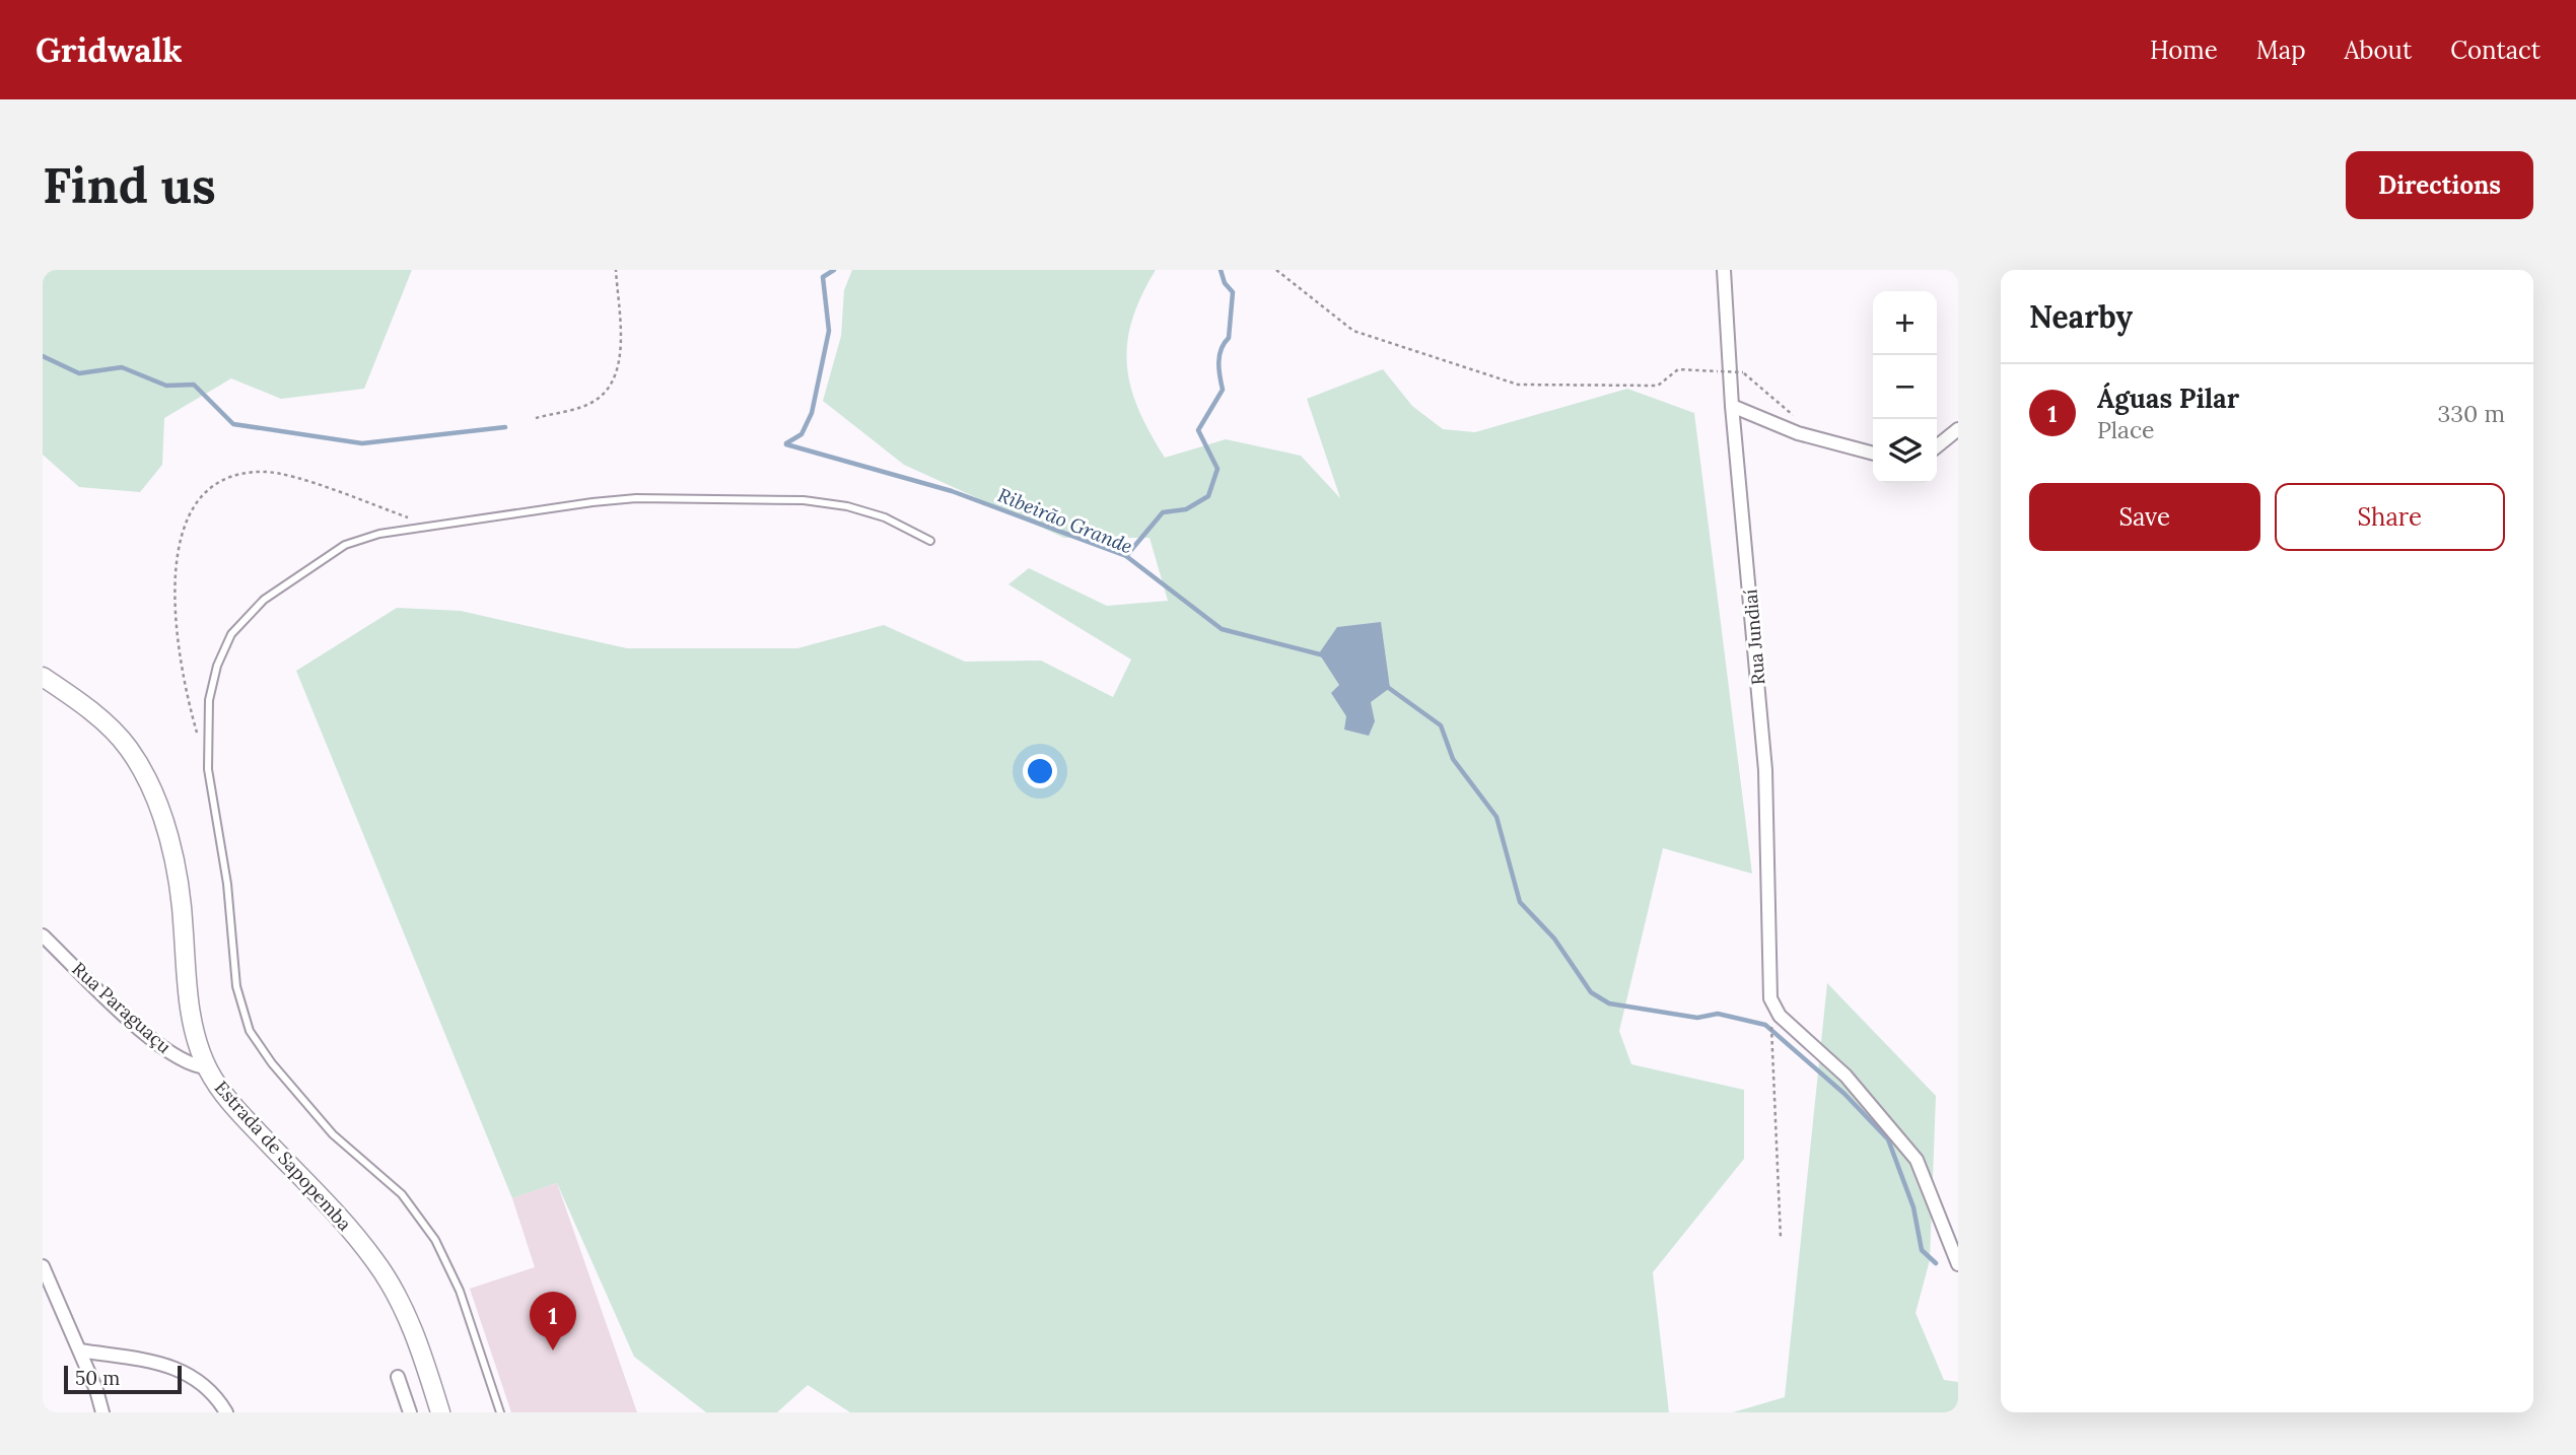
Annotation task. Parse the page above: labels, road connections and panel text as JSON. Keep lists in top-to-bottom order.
{
  "streets": {
    "main road": ["Estrada de Sapopemba"],
    "street": ["Rua Jundiaí", "Rua Paraguaçu"]
  },
  "crossings": [
    ["Rua Paraguaçu", "Estrada de Sapopemba"]
  ],
  "water": ["Ribeirão Grande"],
  "scale_bar": "50 m",
  "page": {
    "header": "Gridwalk",
    "nav": [
      "Home",
      "Map",
      "About",
      "Contact"
    ],
    "buttons": [
      "Directions",
      ["Save", "Share"]
    ],
    "title": "Find us",
    "heading": "Nearby",
    "map_buttons": ["+", "−"],
    "list": [
      {
        "mark": "1",
        "name": "Águas Pilar",
        "note": "Place",
        "value": "330 m"
      }
    ],
    "pins": "1",
    "scale": "50 m"
  }
}
